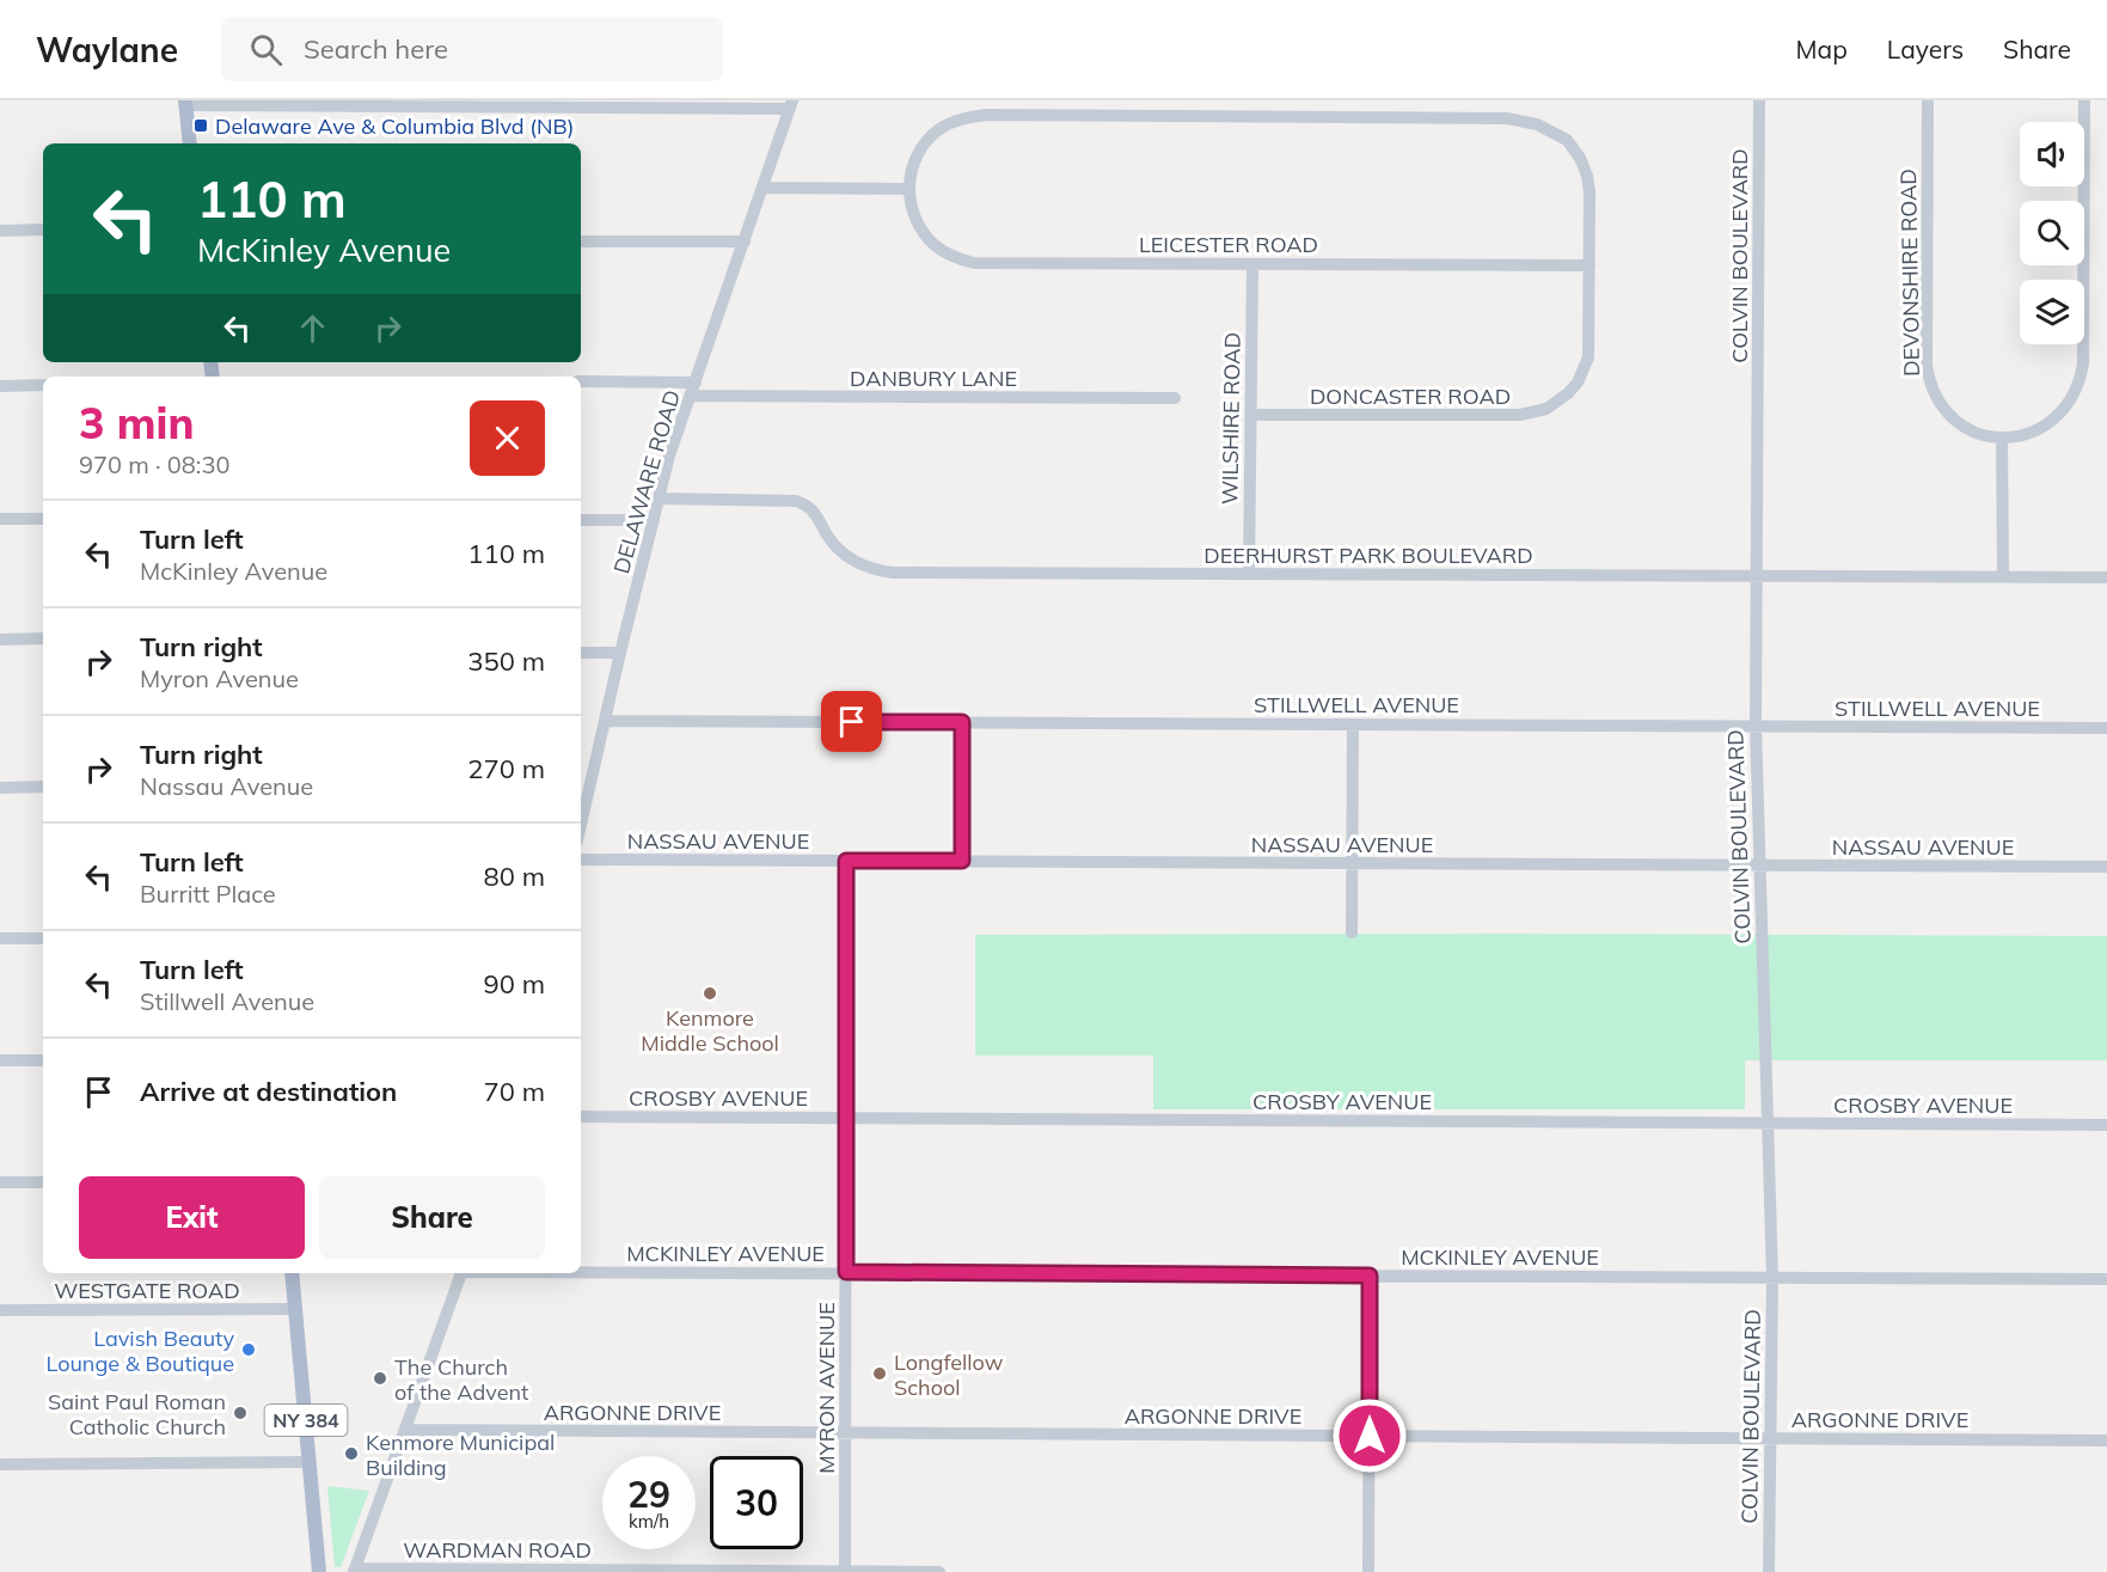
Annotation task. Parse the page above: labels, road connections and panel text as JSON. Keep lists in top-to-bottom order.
{
  "streets": {
    "main road": ["NY 384"],
    "street": [
      "LEICESTER ROAD",
      "COLVIN BOULEVARD",
      "DEVONSHIRE ROAD",
      "DANBURY LANE",
      "DONCASTER ROAD",
      "WILSHIRE ROAD",
      "DELAWARE ROAD",
      "DEERHURST PARK BOULEVARD",
      "STILLWELL AVENUE",
      "NASSAU AVENUE",
      "CROSBY AVENUE",
      "MCKINLEY AVENUE",
      "WESTGATE ROAD",
      "MYRON AVENUE",
      "ARGONNE DRIVE",
      "WARDMAN ROAD"
    ]
  },
  "crossings": [
    ["LEICESTER ROAD", "DONCASTER ROAD"],
    ["LEICESTER ROAD", "WILSHIRE ROAD"],
    ["COLVIN BOULEVARD", "DEERHURST PARK BOULEVARD"],
    ["COLVIN BOULEVARD", "STILLWELL AVENUE"],
    ["COLVIN BOULEVARD", "NASSAU AVENUE"],
    ["COLVIN BOULEVARD", "CROSBY AVENUE"],
    ["COLVIN BOULEVARD", "MCKINLEY AVENUE"],
    ["COLVIN BOULEVARD", "ARGONNE DRIVE"],
    ["DANBURY LANE", "DELAWARE ROAD"],
    ["DONCASTER ROAD", "WILSHIRE ROAD"],
    ["WILSHIRE ROAD", "DEERHURST PARK BOULEVARD"],
    ["DELAWARE ROAD", "DEERHURST PARK BOULEVARD"],
    ["DELAWARE ROAD", "STILLWELL AVENUE"],
    ["NASSAU AVENUE", "MYRON AVENUE"],
    ["CROSBY AVENUE", "MYRON AVENUE"],
    ["MCKINLEY AVENUE", "MYRON AVENUE"],
    ["WESTGATE ROAD", "NY 384"],
    ["MYRON AVENUE", "ARGONNE DRIVE"],
    ["MYRON AVENUE", "WARDMAN ROAD"]
  ],
  "places": {
    "transit": ["Delaware Ave & Columbia Blvd (NB)"],
    "other": [
      "Kenmore Middle School",
      "Lavish Beauty Lounge & Boutique",
      "Longfellow School",
      "The Church of the Advent",
      "Saint Paul Roman Catholic Church",
      "Kenmore Municipal Building"
    ]
  },
  "page": {
    "header": "Waylane",
    "search": "Search here",
    "nav": ["Map", "Layers", "Share"],
    "turn": ["110 m", "McKinley Avenue"],
    "heading": ["3 min", "970 m · 08:30"],
    "list": [
      {
        "name": "Turn left",
        "note": "McKinley Avenue",
        "value": "110 m"
      },
      {
        "name": "Turn right",
        "note": "Myron Avenue",
        "value": "350 m"
      },
      {
        "name": "Turn right",
        "note": "Nassau Avenue",
        "value": "270 m"
      },
      {
        "name": "Turn left",
        "note": "Burritt Place",
        "value": "80 m"
      },
      {
        "name": "Turn left",
        "note": "Stillwell Avenue",
        "value": "90 m"
      },
      {
        "name": "Arrive at destination",
        "value": "70 m"
      }
    ],
    "buttons": ["Exit", "Share"],
    "speed": "29 km/h",
    "limit": "30"
  }
}
